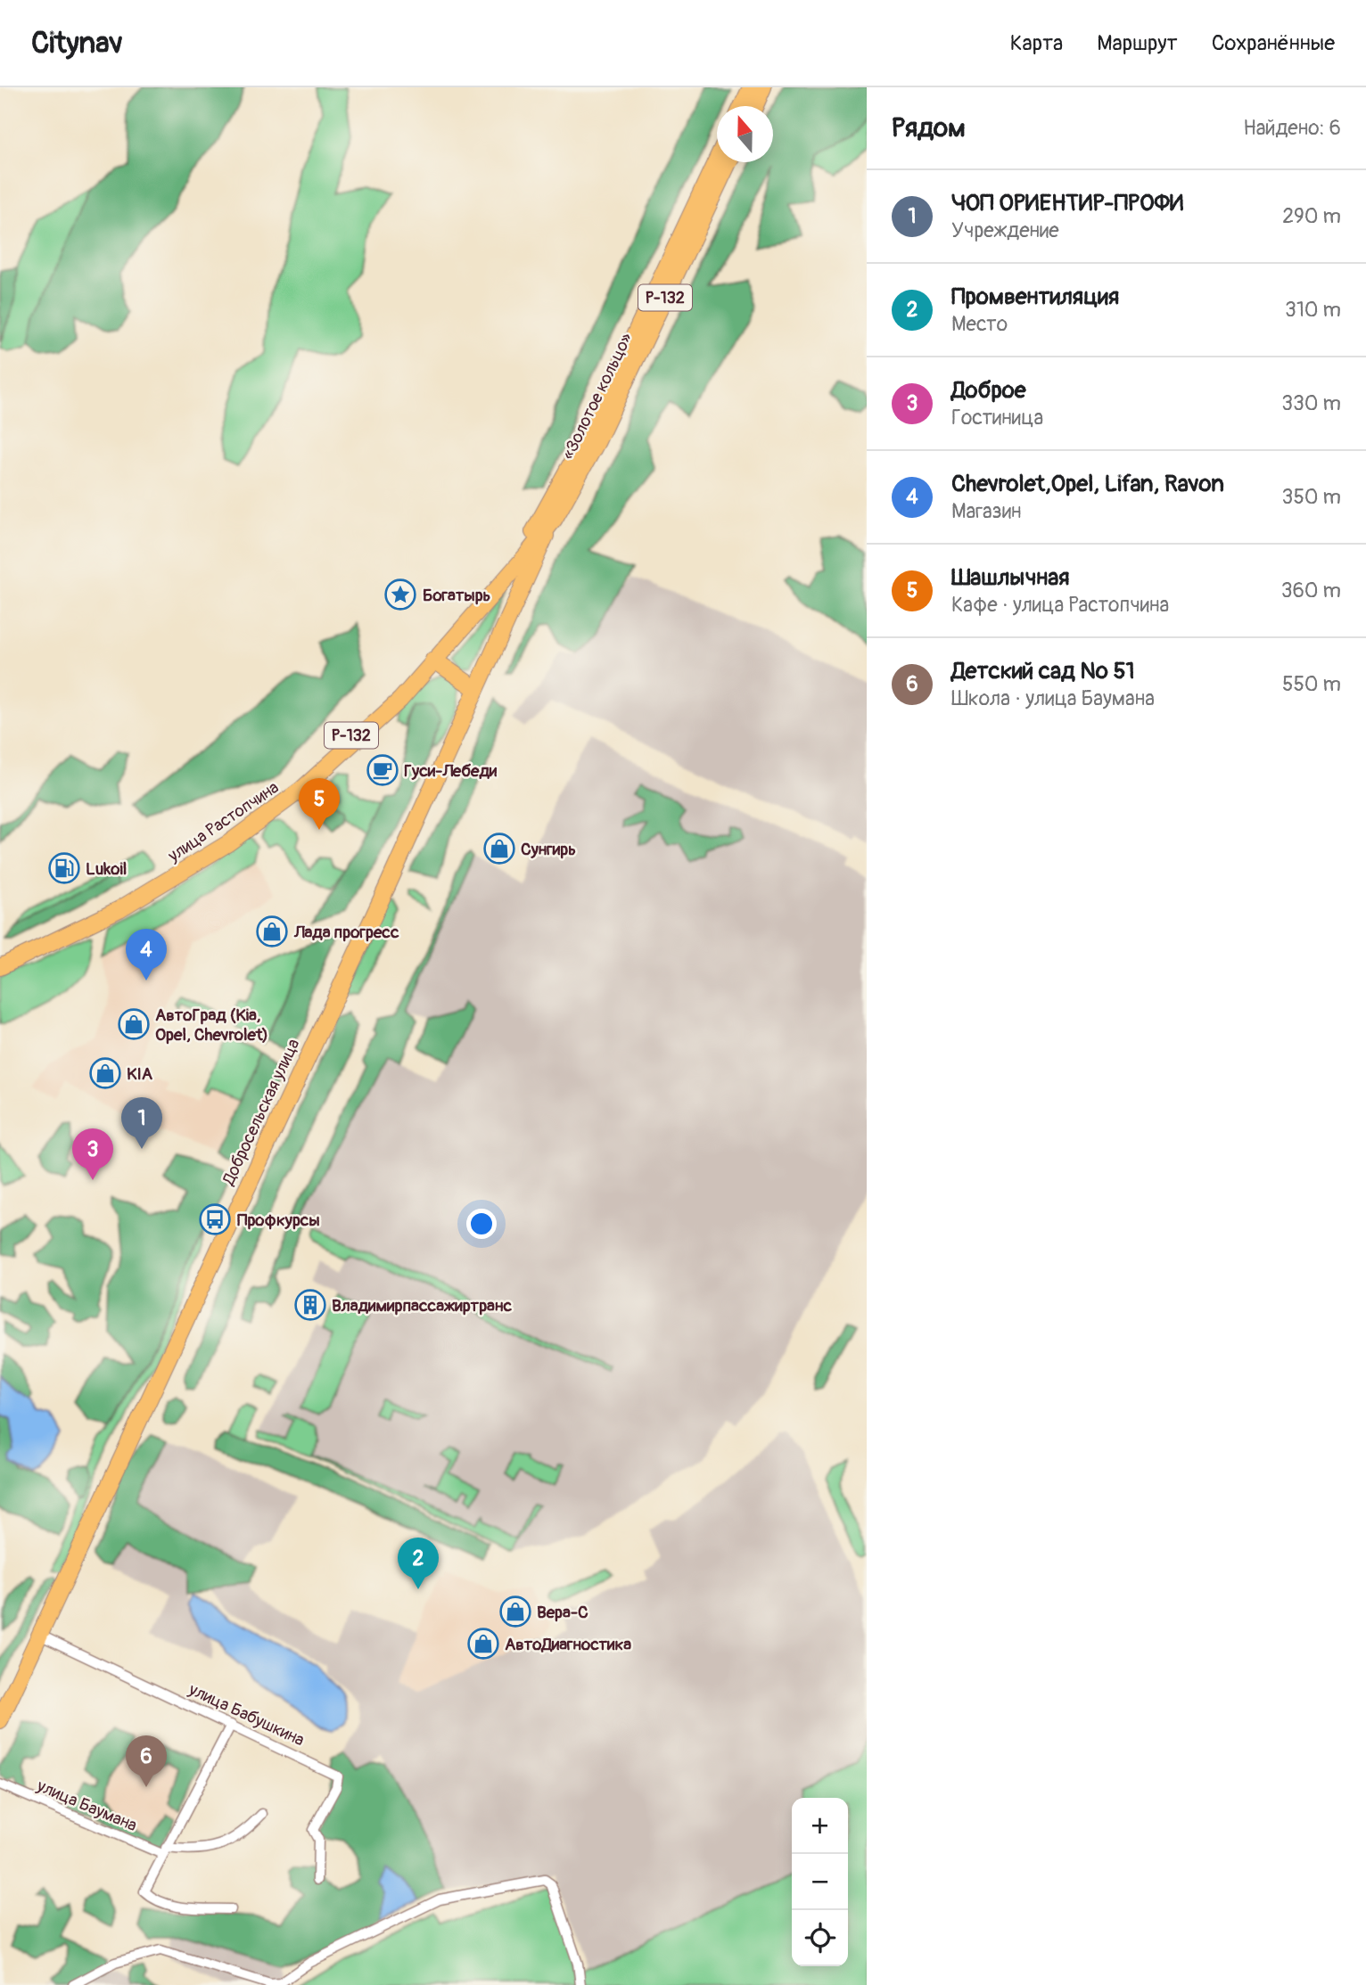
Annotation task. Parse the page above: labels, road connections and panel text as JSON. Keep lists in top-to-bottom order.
{
  "streets": {
    "main road": [
      "Р-132",
      "«Золотое кольцо»",
      "улица Растопчина",
      "Добросельская улица"
    ],
    "street": ["улица Бабушкина", "улица Баумана"]
  },
  "crossings": [
    ["«Золотое кольцо»", "улица Растопчина"],
    ["«Золотое кольцо»", "Добросельская улица"],
    ["улица Растопчина", "Добросельская улица"],
    ["Добросельская улица", "улица Бабушкина"]
  ],
  "places": {
    "place": ["Богатырь"],
    "cafe": ["Гуси-Лебеди"],
    "shop": [
      "Сунгирь",
      "Лада прогресс",
      "АвтоГрад (Kia, Opel, Chevrolet)",
      "KIA",
      "Вера-С",
      "АвтоДиагностика"
    ],
    "fuel station": ["Lukoil"],
    "bus stop": ["Профкурсы"],
    "building": ["Владимирпассажиртранс"]
  },
  "north": "top",
  "page": {
    "header": "Citynav",
    "nav": ["Карта", "Маршрут", "Сохранённые"],
    "heading": ["Рядом", "Найдено: 6"],
    "list": [
      {
        "mark": "1",
        "name": "ЧОП ОРИЕНТИР-ПРОФИ",
        "note": "Учреждение",
        "value": "290 m"
      },
      {
        "mark": "2",
        "name": "Промвентиляция",
        "note": "Место",
        "value": "310 m"
      },
      {
        "mark": "3",
        "name": "Доброе",
        "note": "Гостиница",
        "value": "330 m"
      },
      {
        "mark": "4",
        "name": "Chevrolet,Opel, Lifan, Ravon",
        "note": "Магазин",
        "value": "350 m"
      },
      {
        "mark": "5",
        "name": "Шашлычная",
        "note": "Кафе · улица Растопчина",
        "value": "360 m"
      },
      {
        "mark": "6",
        "name": "Детский сад № 51",
        "note": "Школа · улица Баумана",
        "value": "550 m"
      }
    ],
    "pins": [
      "5",
      "4",
      "1",
      "3",
      "2",
      "6"
    ],
    "map_buttons": ["+", "−"]
  }
}
